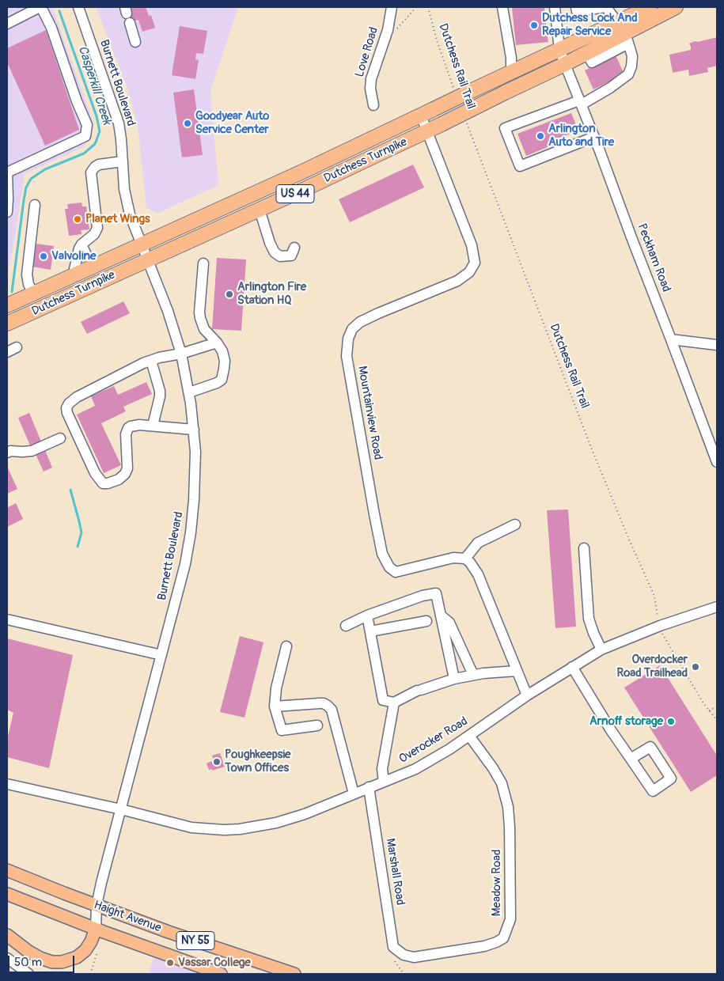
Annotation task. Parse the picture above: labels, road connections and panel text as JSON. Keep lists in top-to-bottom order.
{
  "streets": {
    "highway": ["Dutchess Turnpike", "US 44"],
    "main road": ["Haight Avenue", "NY 55"],
    "street": [
      "Love Road",
      "Burnett Boulevard",
      "Peckham Road",
      "Mountainview Road",
      "Overocker Road",
      "Marshall Road",
      "Meadow Road"
    ],
    "path": ["Dutchess Rail Trail"]
  },
  "crossings": [
    ["Dutchess Rail Trail", "Overocker Road"],
    ["Burnett Boulevard", "Dutchess Turnpike"],
    ["Burnett Boulevard", "Overocker Road"],
    ["Burnett Boulevard", "Haight Avenue"],
    ["Dutchess Turnpike", "Peckham Road"],
    ["Dutchess Turnpike", "Mountainview Road"],
    ["Overocker Road", "Marshall Road"],
    ["Overocker Road", "Meadow Road"],
    ["Marshall Road", "Meadow Road"]
  ],
  "water": ["Casperkill Creek"],
  "places": [
    "Dutchess Lock And Repair Service",
    "Goodyear Auto Service Center",
    "Arlington Auto and Tire",
    "Planet Wings",
    "Valvoline",
    "Arlington Fire Station HQ",
    "Overdocker Road Trailhead",
    "Arnoff storage",
    "Poughkeepsie Town Offices",
    "Vassar College"
  ],
  "scale_bar": "50 m"
}
